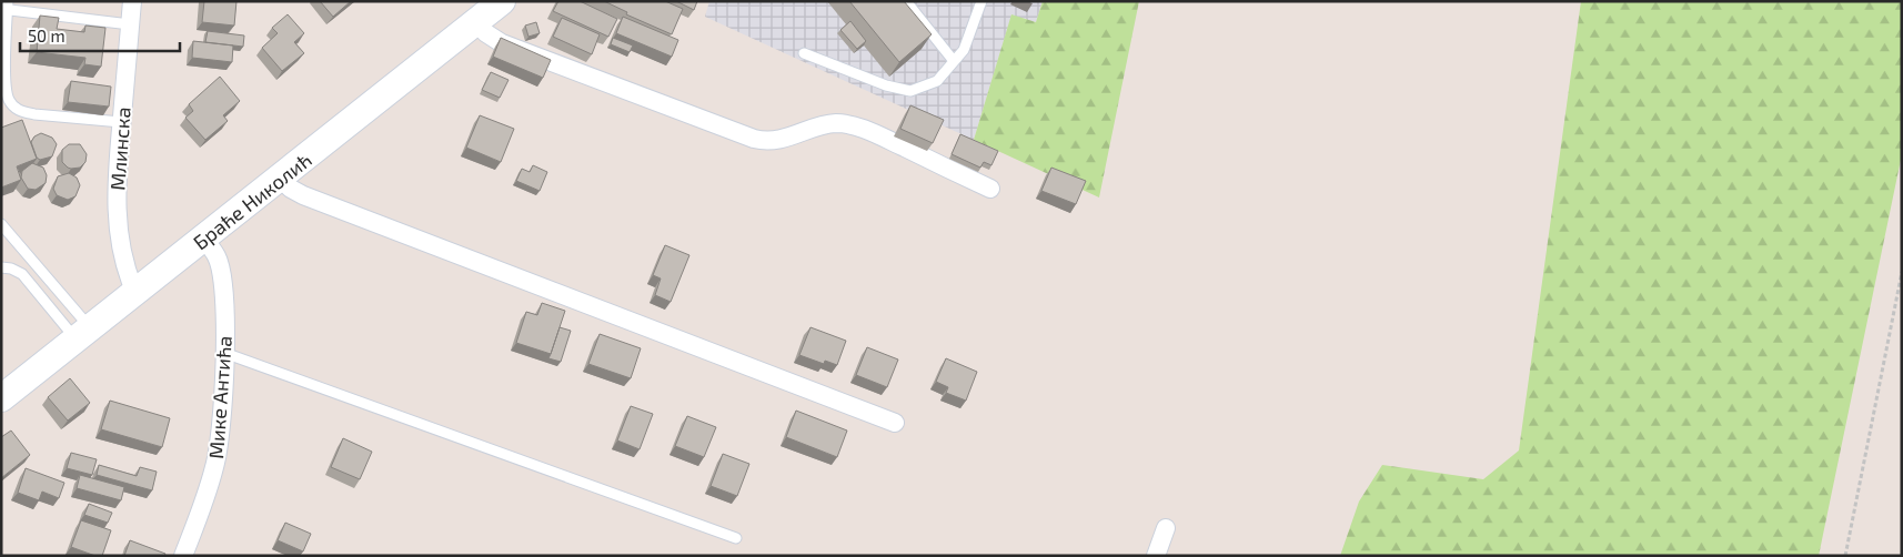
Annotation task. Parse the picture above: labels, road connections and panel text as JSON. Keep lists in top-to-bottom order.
{
  "streets": {
    "main road": ["Браће Николић"],
    "street": ["Млинска", "Мике Антића"]
  },
  "crossings": [
    ["Млинска", "Браће Николић"],
    ["Браће Николић", "Мике Антића"]
  ],
  "scale_bar": "50 m"
}
